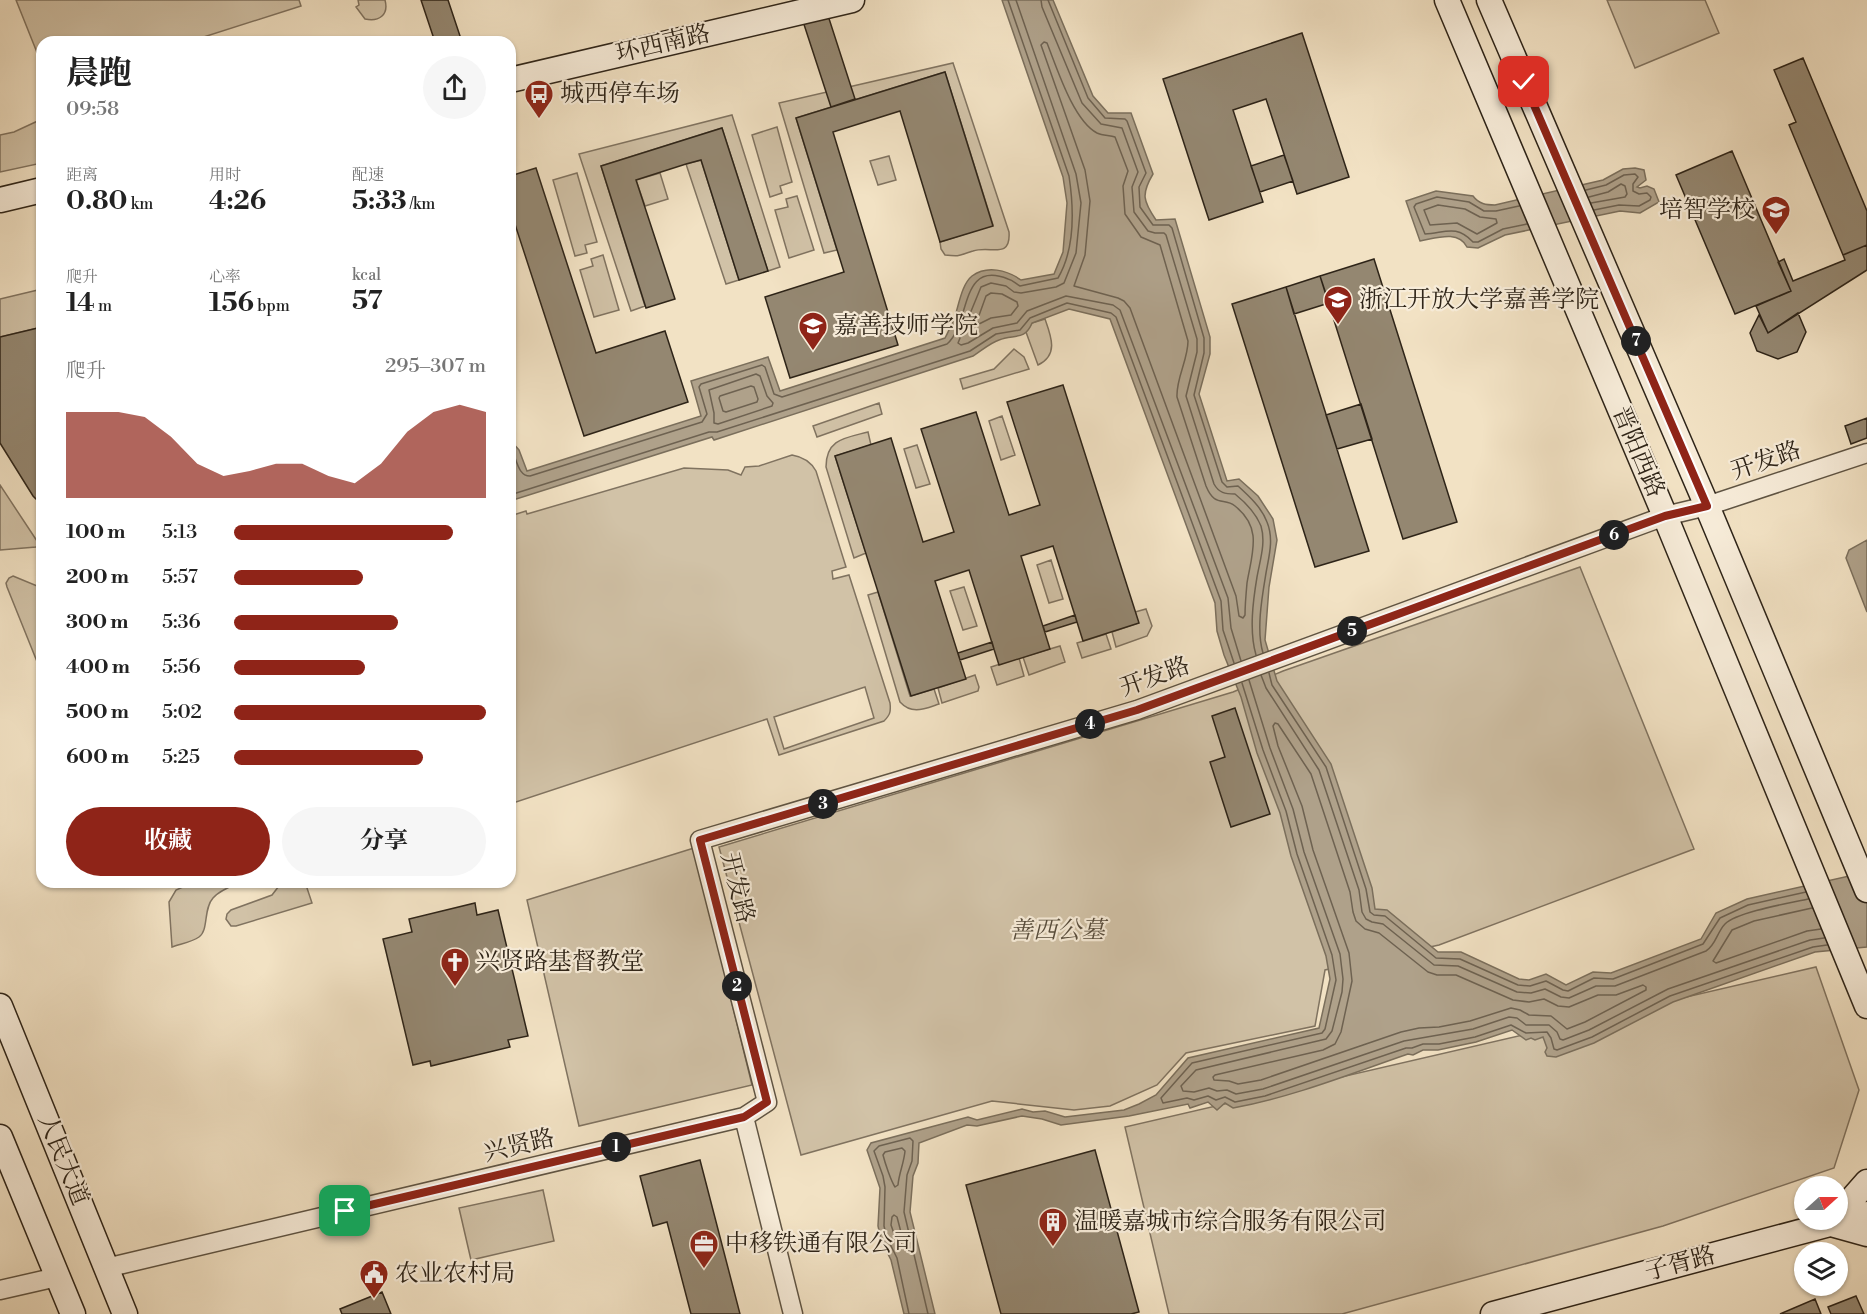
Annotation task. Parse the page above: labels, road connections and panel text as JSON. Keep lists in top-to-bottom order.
{
  "streets": {
    "main road": [
      "环西南路",
      "晋阳西路",
      "人民大道",
      "子胥路"
    ],
    "street": ["开发路", "兴贤路"]
  },
  "crossings": [
    ["晋阳西路", "开发路"],
    ["开发路", "兴贤路"],
    ["兴贤路", "人民大道"]
  ],
  "parks": ["善西公墓"],
  "places": {
    "bus stop": ["城西停车场"],
    "school or university": ["培智学校", "浙江开放大学嘉善学院", "嘉善技师学院"],
    "church": ["兴贤路基督教堂"],
    "building": ["温暖嘉城市综合服务有限公司"],
    "office": ["中移铁通有限公司"],
    "public building": ["农业农村局"]
  },
  "north": "right",
  "page": {
    "heading": ["晨跑", "09:58"],
    "stats": [
      ["距离", "0.80 km"],
      ["用时", "4:26"],
      ["配速", "5:33 /km"],
      ["爬升", "14 m"],
      ["心率", "156 bpm"],
      ["kcal", "57"]
    ],
    "pins": [
      "7",
      "6",
      "5",
      "4",
      "3",
      "2",
      "1"
    ],
    "chart": ["爬升", "295–307 m"],
    "list": [
      {
        "name": "100 m",
        "note": "5:13"
      },
      {
        "name": "200 m",
        "note": "5:57"
      },
      {
        "name": "300 m",
        "note": "5:36"
      },
      {
        "name": "400 m",
        "note": "5:56"
      },
      {
        "name": "500 m",
        "note": "5:02"
      },
      {
        "name": "600 m",
        "note": "5:25"
      }
    ],
    "buttons": ["收藏", "分享"]
  }
}
